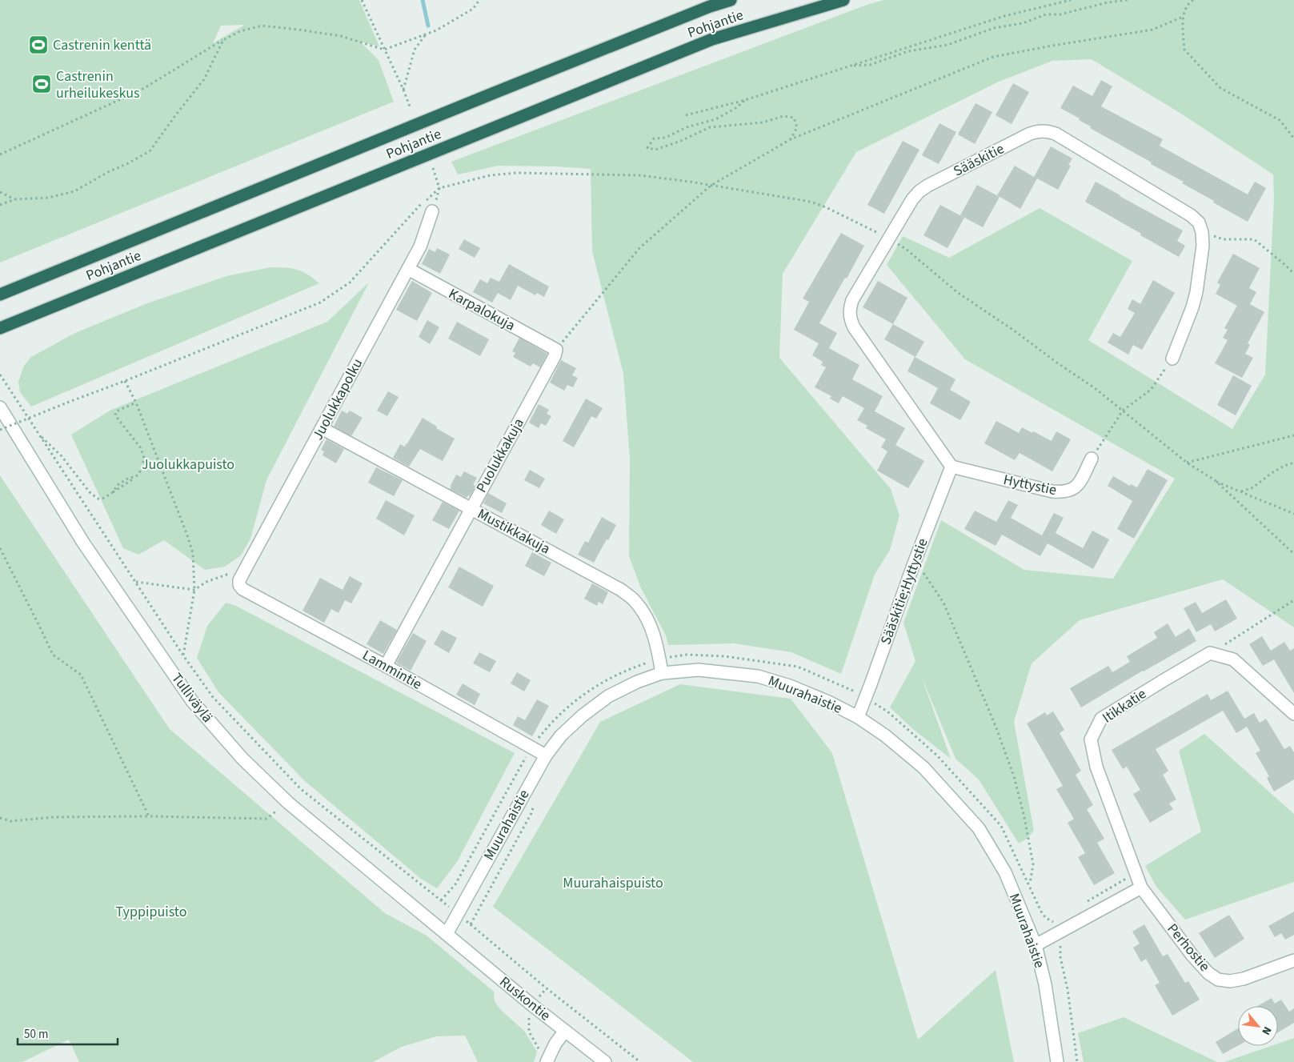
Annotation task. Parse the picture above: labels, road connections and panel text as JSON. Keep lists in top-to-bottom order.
{
  "streets": {
    "highway": ["Pohjantie"],
    "street": [
      "Sääskitie",
      "Karpalokuja",
      "Juolukkapolku",
      "Puolukkakuja",
      "Hyttystie",
      "Mustikkakuja",
      "Sääskitie;Hyttystie",
      "Lammintie",
      "Muurahaistie",
      "Tulliväylä",
      "Itikkatie",
      "Perhostie",
      "Ruskontie"
    ]
  },
  "crossings": [
    ["Sääskitie", "Hyttystie"],
    ["Sääskitie", "Sääskitie;Hyttystie"],
    ["Karpalokuja", "Juolukkapolku"],
    ["Karpalokuja", "Puolukkakuja"],
    ["Juolukkapolku", "Mustikkakuja"],
    ["Juolukkapolku", "Lammintie"],
    ["Puolukkakuja", "Mustikkakuja"],
    ["Puolukkakuja", "Lammintie"],
    ["Hyttystie", "Sääskitie;Hyttystie"],
    ["Mustikkakuja", "Muurahaistie"],
    ["Sääskitie;Hyttystie", "Muurahaistie"],
    ["Lammintie", "Muurahaistie"],
    ["Muurahaistie", "Tulliväylä"],
    ["Muurahaistie", "Ruskontie"],
    ["Tulliväylä", "Ruskontie"],
    ["Itikkatie", "Perhostie"]
  ],
  "parks": ["Juolukkapuisto", "Muurahaispuisto", "Typpipuisto"],
  "places": {
    "sports": ["Castrenin kenttä", "Castrenin urheilukeskus"]
  },
  "scale_bar": "50 m",
  "north": "bottom right"
}
